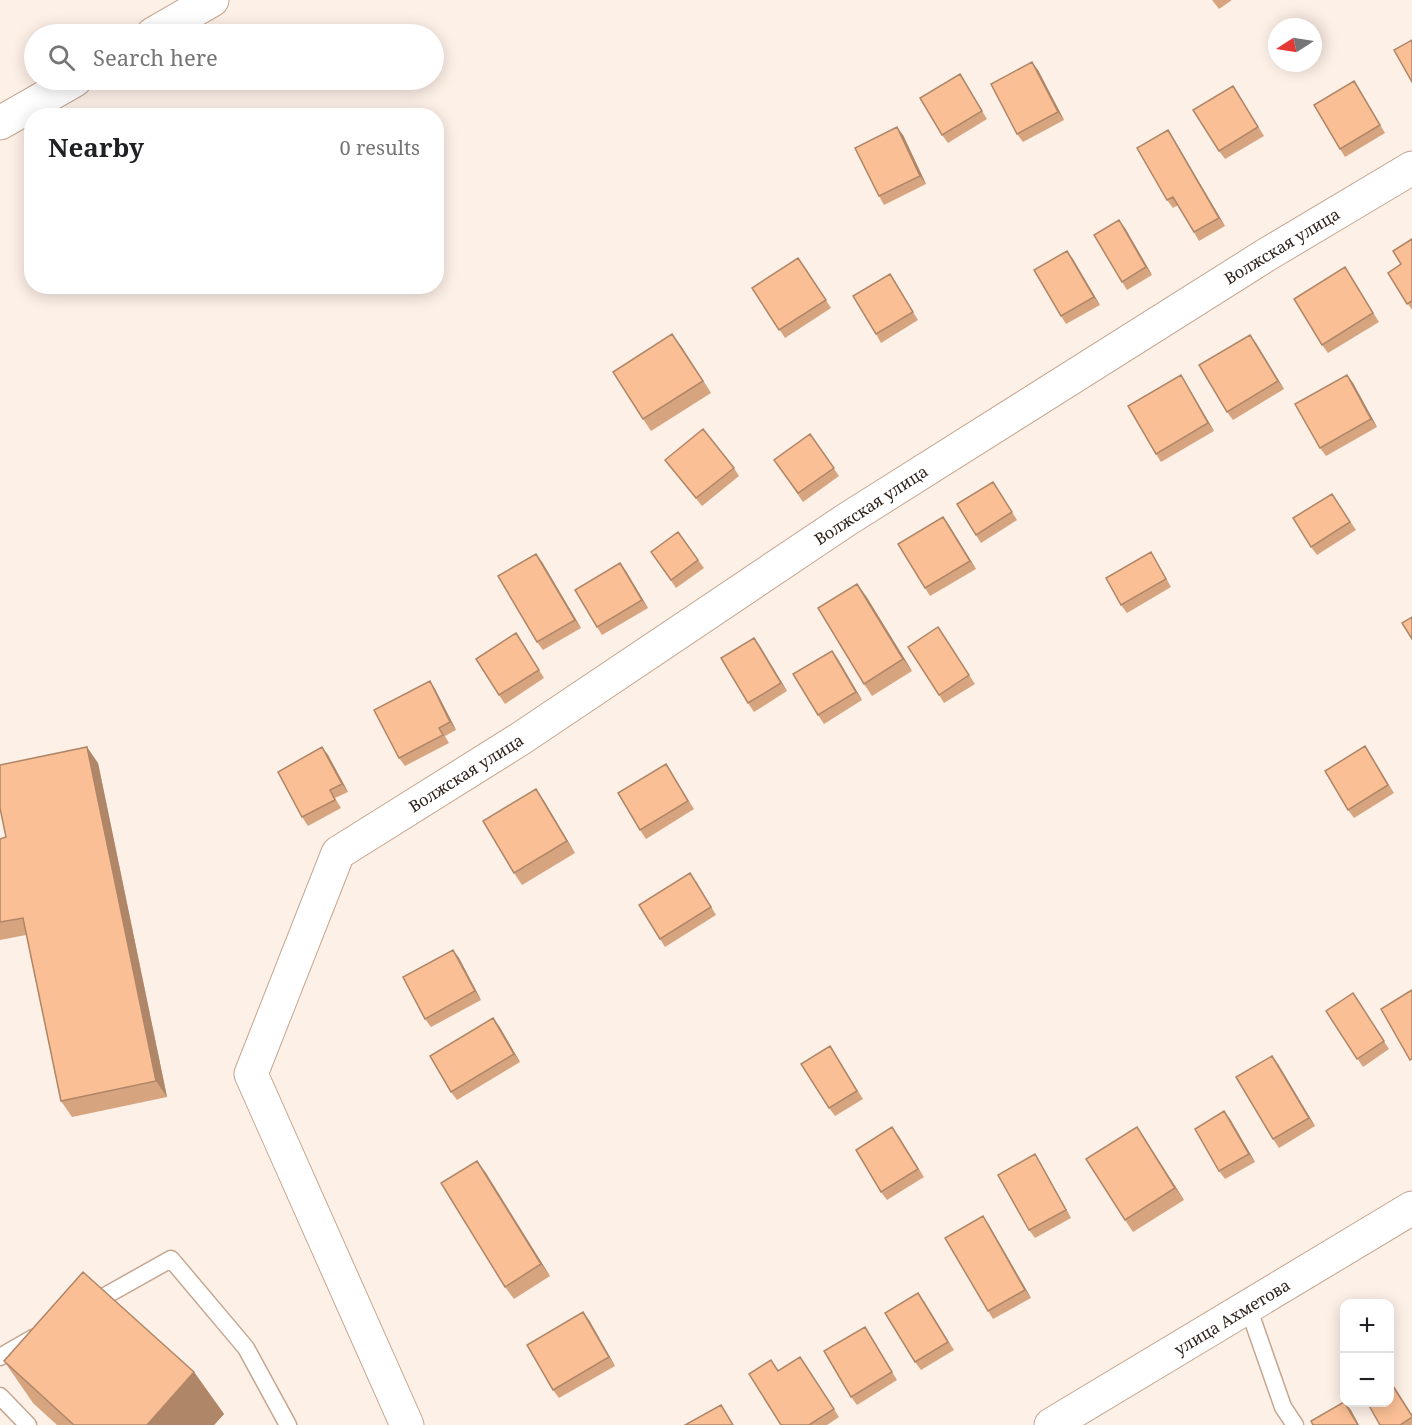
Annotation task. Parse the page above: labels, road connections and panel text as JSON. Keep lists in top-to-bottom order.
{
  "streets": {
    "street": ["Волжская улица", "улица Ахметова"]
  },
  "north": "left",
  "page": {
    "search": "Search here",
    "heading": ["Nearby", "0 results"],
    "map_buttons": ["+", "−"]
  }
}
